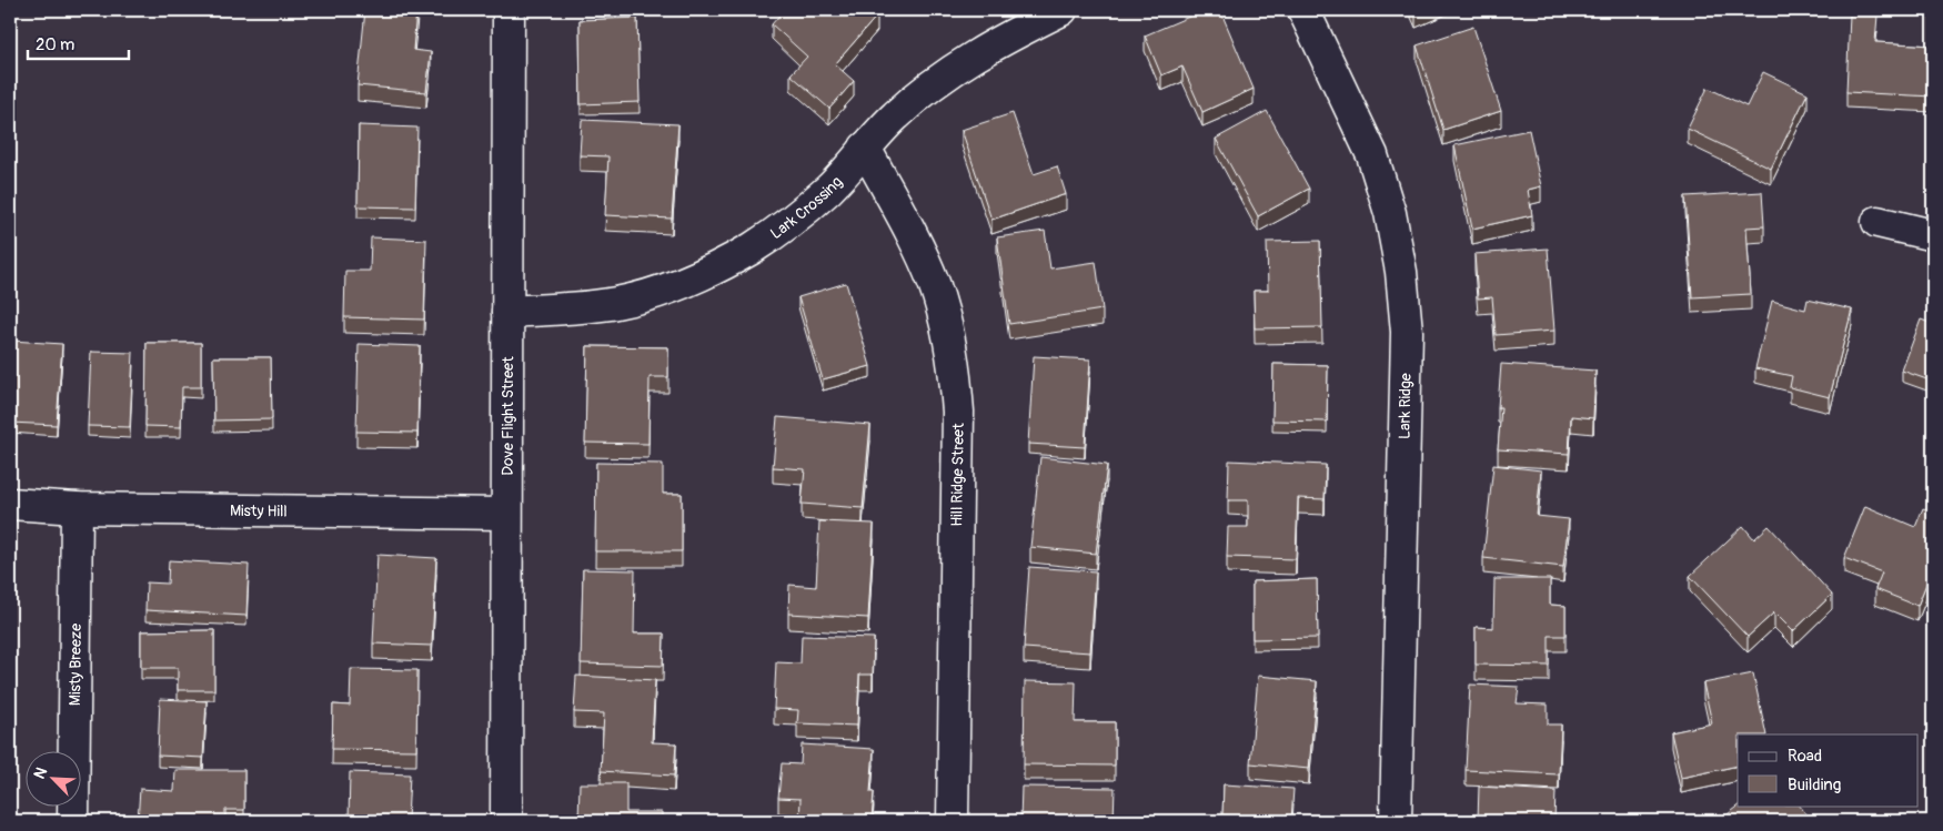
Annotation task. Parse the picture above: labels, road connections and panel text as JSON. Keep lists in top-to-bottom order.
{
  "streets": {
    "street": [
      "Lark Crossing",
      "Lark Ridge",
      "Dove Flight Street",
      "Hill Ridge Street",
      "Misty Hill",
      "Misty Breeze"
    ]
  },
  "crossings": [
    ["Lark Crossing", "Dove Flight Street"],
    ["Lark Crossing", "Hill Ridge Street"],
    ["Dove Flight Street", "Misty Hill"],
    ["Misty Hill", "Misty Breeze"]
  ],
  "legend": ["Road", "Building"],
  "scale_bar": "20 m",
  "north": "top left"
}
